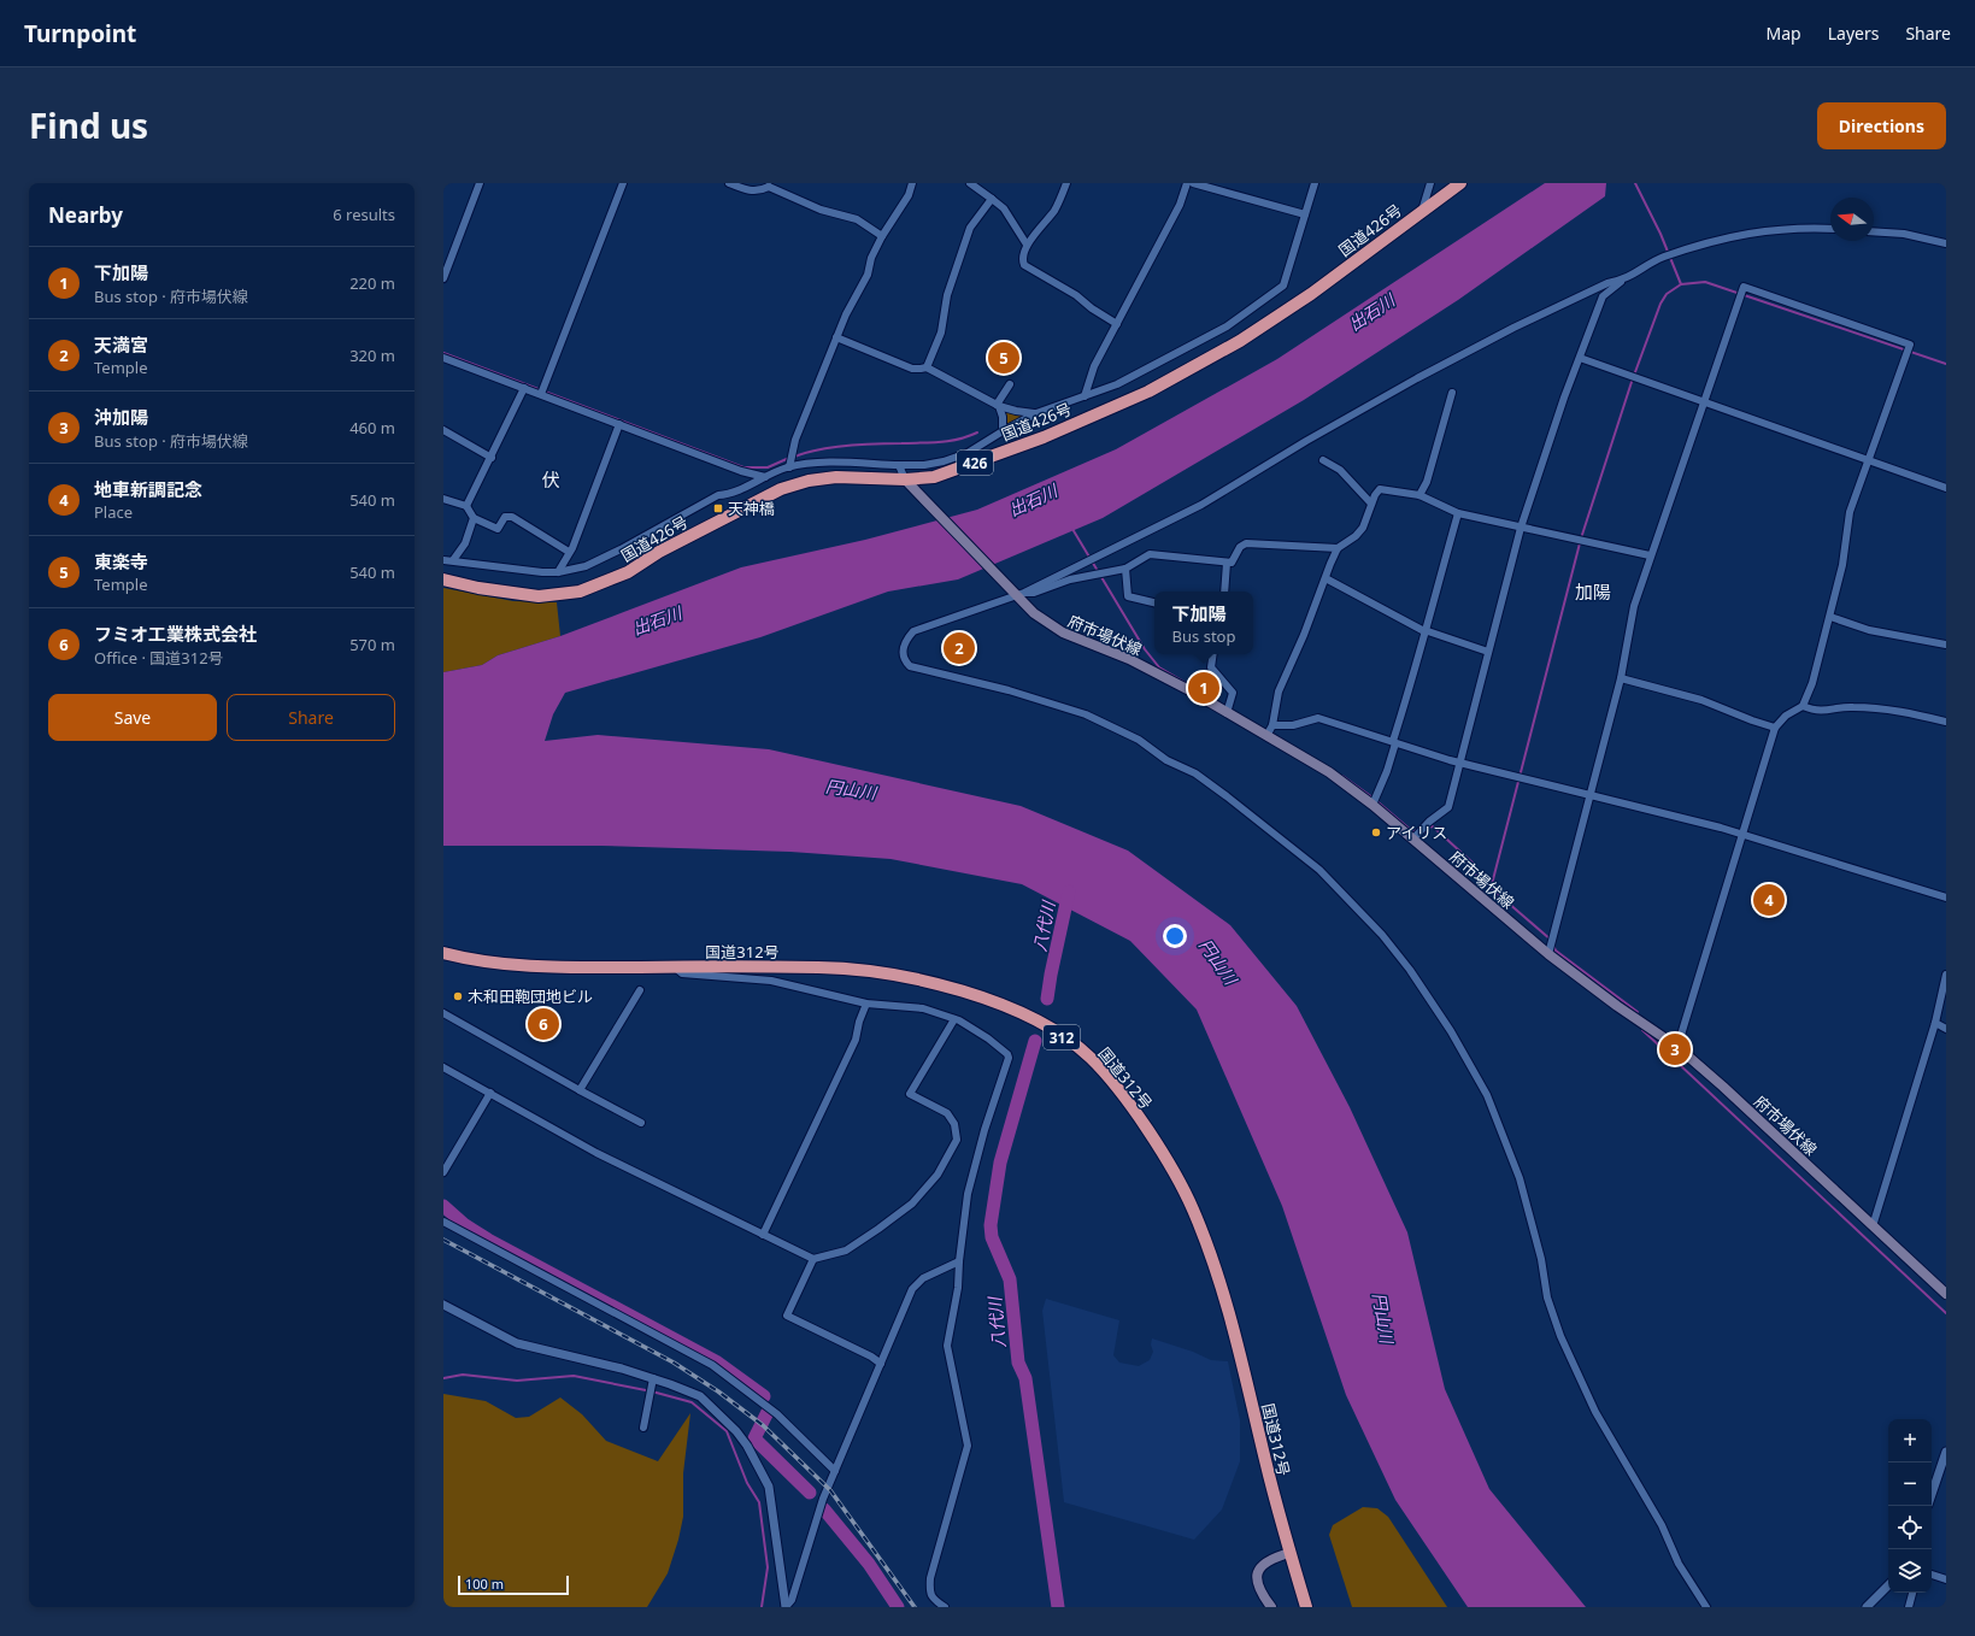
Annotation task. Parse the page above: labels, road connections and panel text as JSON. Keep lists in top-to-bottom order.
{
  "streets": {
    "highway": [
      "国道426号",
      "426",
      "国道312号",
      "312"
    ],
    "main road": ["府市場伏線"]
  },
  "crossings": [
    ["国道426号", "府市場伏線"]
  ],
  "districts": ["伏", "加陽"],
  "water": ["出石川", "円山川", "八代川"],
  "places": {
    "transit": ["天神橋"],
    "other": ["アイリス", "木和田鞄団地ビル"]
  },
  "scale_bar": "100 m",
  "north": "left",
  "page": {
    "header": "Turnpoint",
    "nav": ["Map", "Layers", "Share"],
    "title": "Find us",
    "buttons": [
      "Directions",
      ["Save", "Share"]
    ],
    "heading": ["Nearby", "6 results"],
    "list": [
      {
        "mark": "1",
        "name": "下加陽",
        "note": "Bus stop · 府市場伏線",
        "value": "220 m"
      },
      {
        "mark": "2",
        "name": "天満宮",
        "note": "Temple",
        "value": "320 m"
      },
      {
        "mark": "3",
        "name": "沖加陽",
        "note": "Bus stop · 府市場伏線",
        "value": "460 m"
      },
      {
        "mark": "4",
        "name": "地車新調記念",
        "note": "Place",
        "value": "540 m"
      },
      {
        "mark": "5",
        "name": "東楽寺",
        "note": "Temple",
        "value": "540 m"
      },
      {
        "mark": "6",
        "name": "フミオ工業株式会社",
        "note": "Office · 国道312号",
        "value": "570 m"
      }
    ],
    "pins": [
      "5",
      "2",
      "1",
      "4",
      "6",
      "3"
    ],
    "popup": ["下加陽", "Bus stop"],
    "map_buttons": ["+", "−"],
    "scale": "100 m"
  }
}
